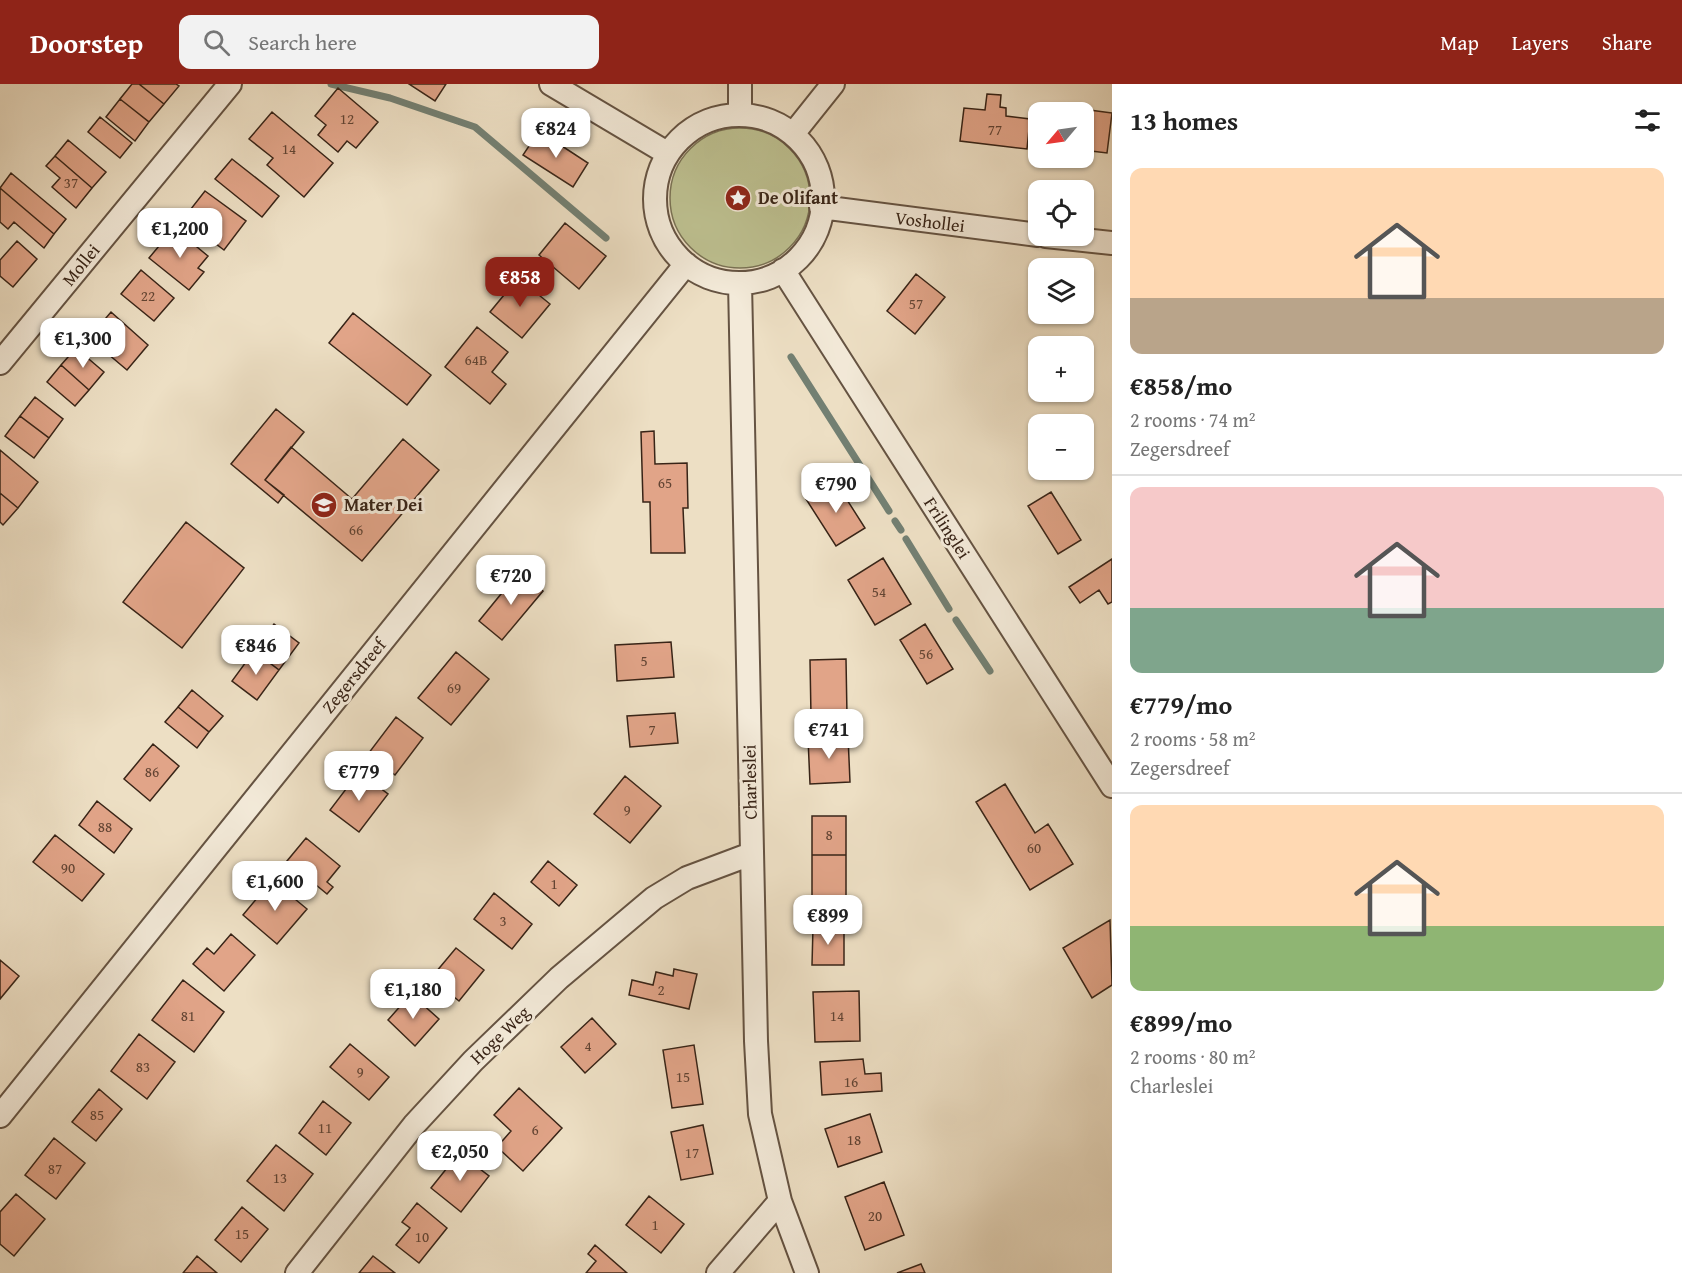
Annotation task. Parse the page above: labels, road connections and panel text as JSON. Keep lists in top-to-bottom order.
{
  "streets": {
    "street": [
      "Voshollei",
      "Mollei",
      "Frilinglei",
      "Zegersdreef",
      "Charleslei",
      "Hoge Weg"
    ]
  },
  "crossings": [
    ["Voshollei", "Frilinglei"],
    ["Voshollei", "Zegersdreef"],
    ["Voshollei", "Charleslei"],
    ["Frilinglei", "Zegersdreef"],
    ["Frilinglei", "Charleslei"],
    ["Zegersdreef", "Charleslei"],
    ["Charleslei", "Hoge Weg"]
  ],
  "places": {
    "place": ["De Olifant"],
    "school or university": ["Mater Dei"]
  },
  "house_numbers": [
    "12",
    "77",
    "14",
    "37",
    "22",
    "57",
    "64B",
    "65",
    "66",
    "54",
    "56",
    "5",
    "69",
    "7",
    "86",
    "9",
    "88",
    "8",
    "60",
    "90",
    "1",
    "3",
    "2",
    "81",
    "14",
    "4",
    "83",
    "9",
    "15",
    "16",
    "85",
    "11",
    "6",
    "18",
    "17",
    "87",
    "13",
    "20",
    "1",
    "15",
    "10"
  ],
  "north": "bottom left",
  "page": {
    "header": "Doorstep",
    "search": "Search here",
    "nav": ["Map", "Layers", "Share"],
    "heading": "13 homes",
    "map_buttons": ["+", "−"],
    "price": [
      "€824",
      "€1,200",
      "€858",
      "€1,300",
      "€790",
      "€720",
      "€846",
      "€741",
      "€779",
      "€1,600",
      "€899",
      "€1,180",
      "€2,050"
    ],
    "list": [
      {
        "name": "€858/mo",
        "note": "2 rooms · 74 m² · Zegersdreef"
      },
      {
        "name": "€779/mo",
        "note": "2 rooms · 58 m² · Zegersdreef"
      },
      {
        "name": "€899/mo",
        "note": "2 rooms · 80 m² · Charleslei"
      }
    ]
  }
}
